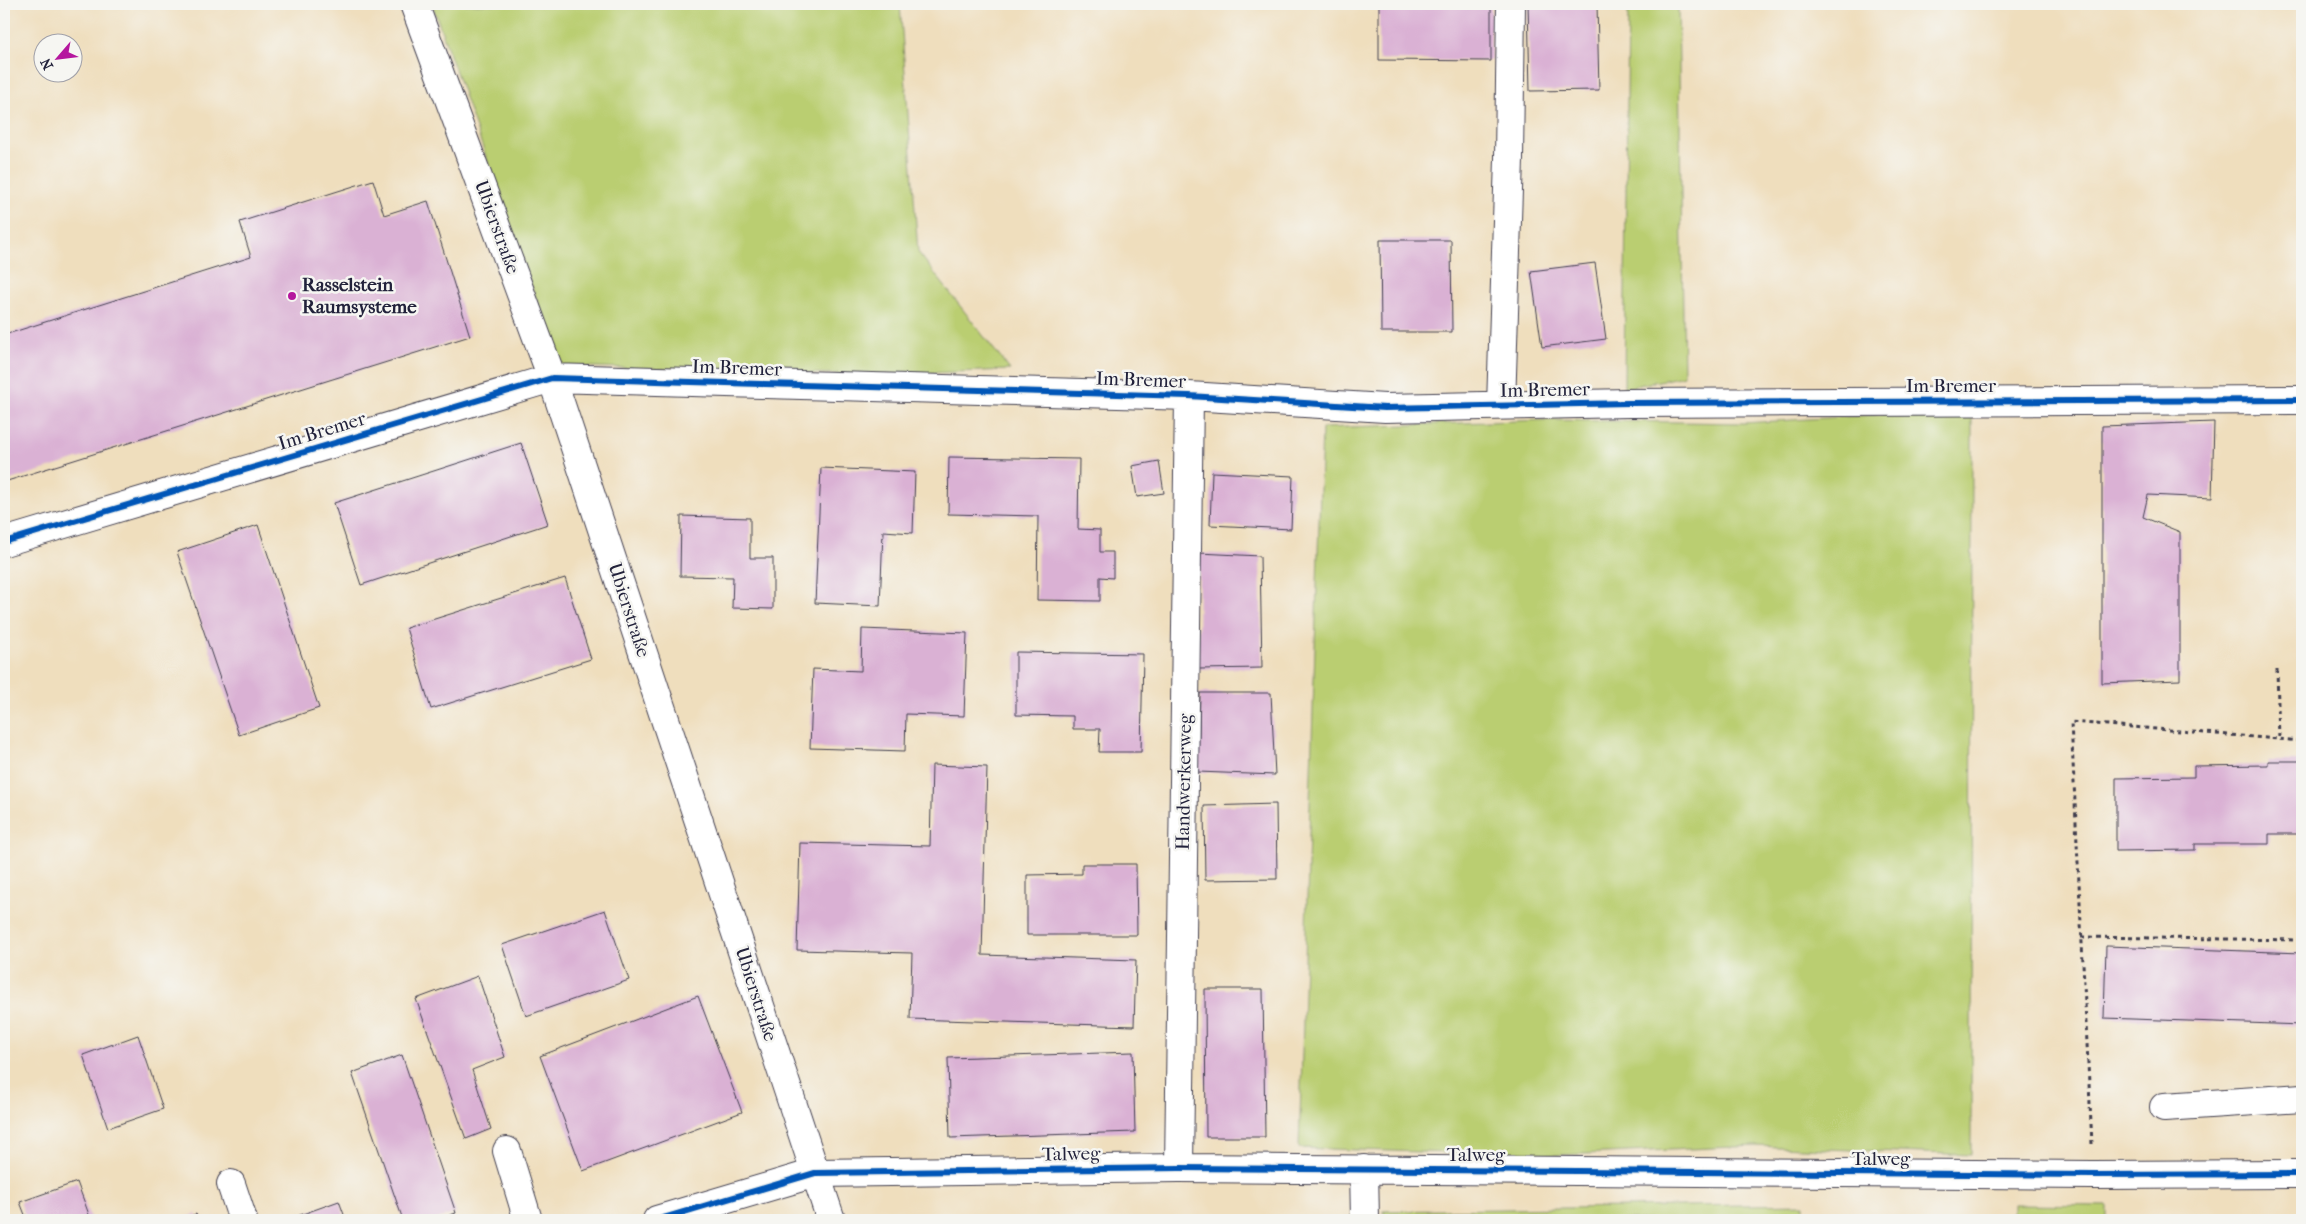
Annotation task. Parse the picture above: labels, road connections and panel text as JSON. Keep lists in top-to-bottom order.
{
  "streets": {
    "street": [
      "Ubierstraße",
      "Im Bremer",
      "Handwerkerweg",
      "Talweg"
    ]
  },
  "crossings": [
    ["Ubierstraße", "Im Bremer"],
    ["Ubierstraße", "Talweg"],
    ["Im Bremer", "Handwerkerweg"],
    ["Handwerkerweg", "Talweg"]
  ],
  "places": ["Rasselstein Raumsysteme"],
  "north": "bottom left"
}
